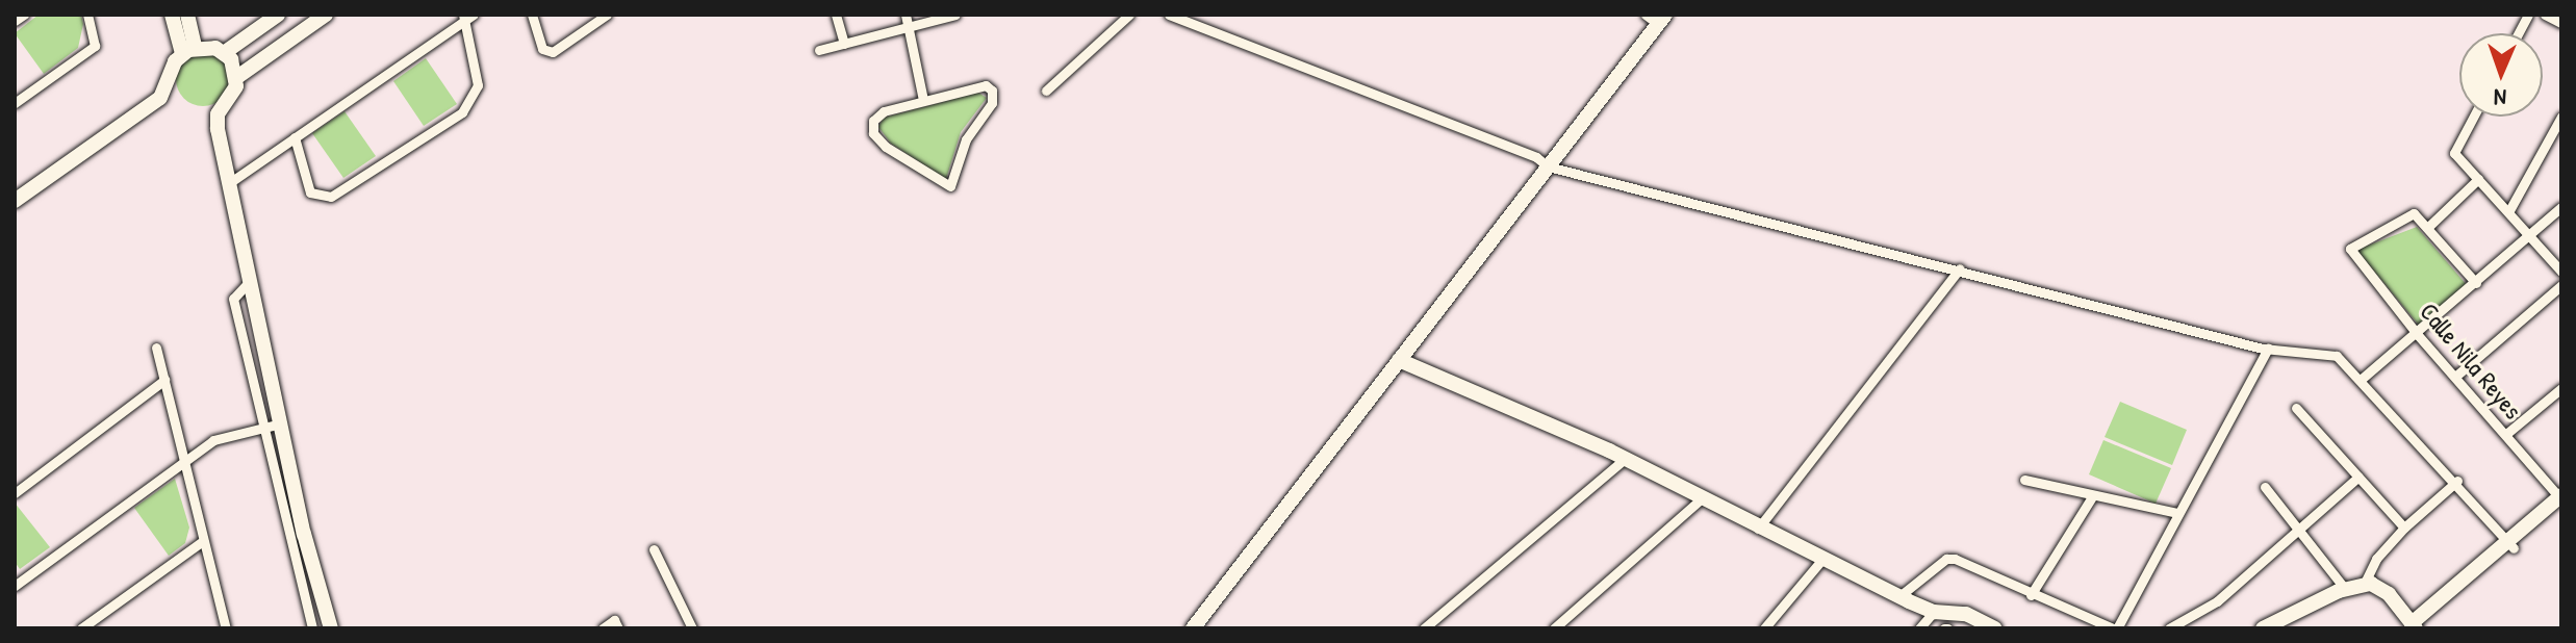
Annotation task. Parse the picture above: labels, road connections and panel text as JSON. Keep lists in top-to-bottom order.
{
  "streets": {
    "street": ["Calle Nila Reyes"]
  },
  "north": "bottom"
}
